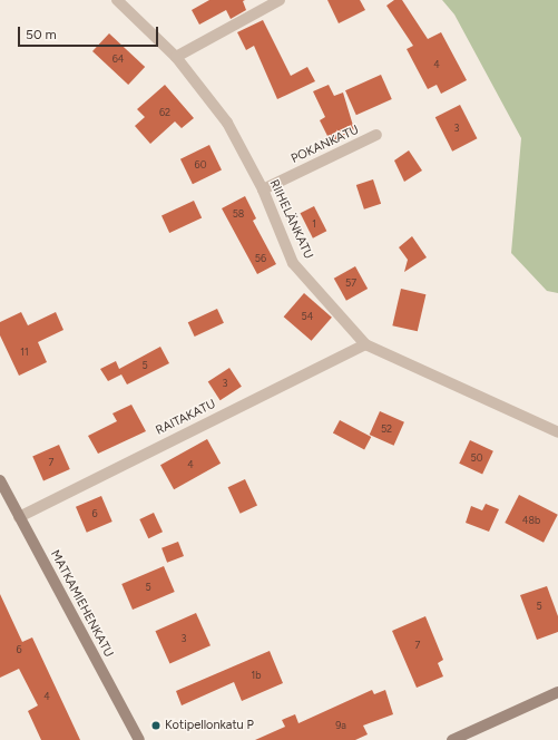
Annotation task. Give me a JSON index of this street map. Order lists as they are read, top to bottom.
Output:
{
  "streets": {
    "street": [
      "POKANKATU",
      "RIIHELÄNKATU",
      "RAITAKATU",
      "MATKAMIEHENKATU"
    ]
  },
  "crossings": [
    ["POKANKATU", "RIIHELÄNKATU"],
    ["RIIHELÄNKATU", "RAITAKATU"],
    ["RAITAKATU", "MATKAMIEHENKATU"]
  ],
  "places": ["Kotipellonkatu P"],
  "house_numbers": [
    "64",
    "4",
    "62",
    "3",
    "60",
    "58",
    "1",
    "56",
    "57",
    "54",
    "11",
    "5",
    "3",
    "52",
    "50",
    "7",
    "4",
    "6",
    "48b",
    "5",
    "5",
    "3",
    "7",
    "6",
    "1b",
    "4",
    "9a"
  ],
  "scale_bar": "50 m"
}
